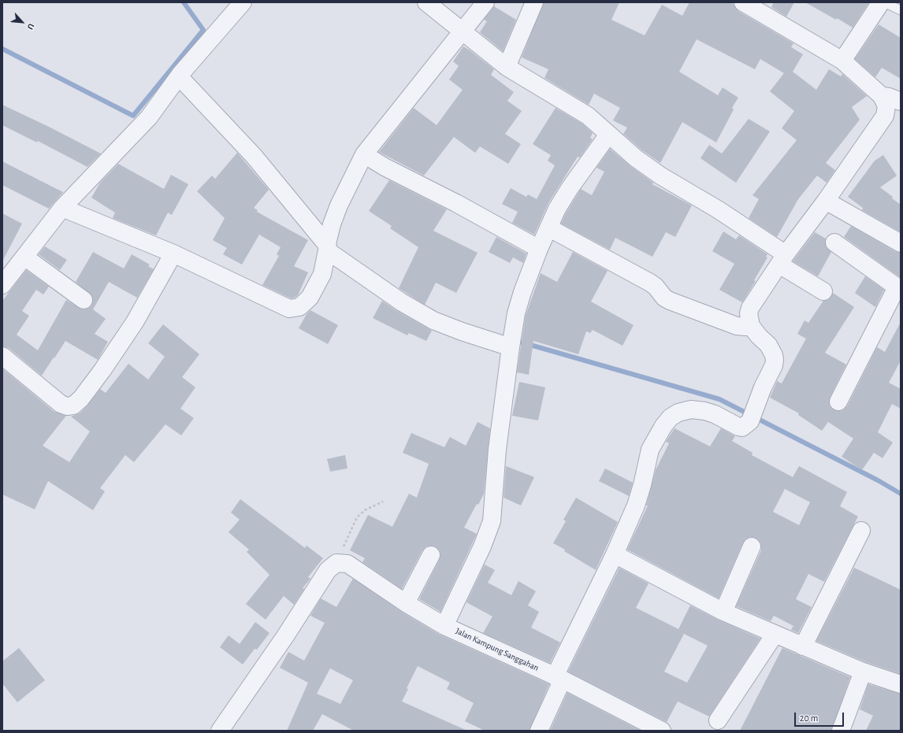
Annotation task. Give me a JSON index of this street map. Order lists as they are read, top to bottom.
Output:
{
  "streets": {
    "street": ["Jalan Kampung Sanggahan"]
  },
  "scale_bar": "20 m",
  "north": "bottom right"
}
